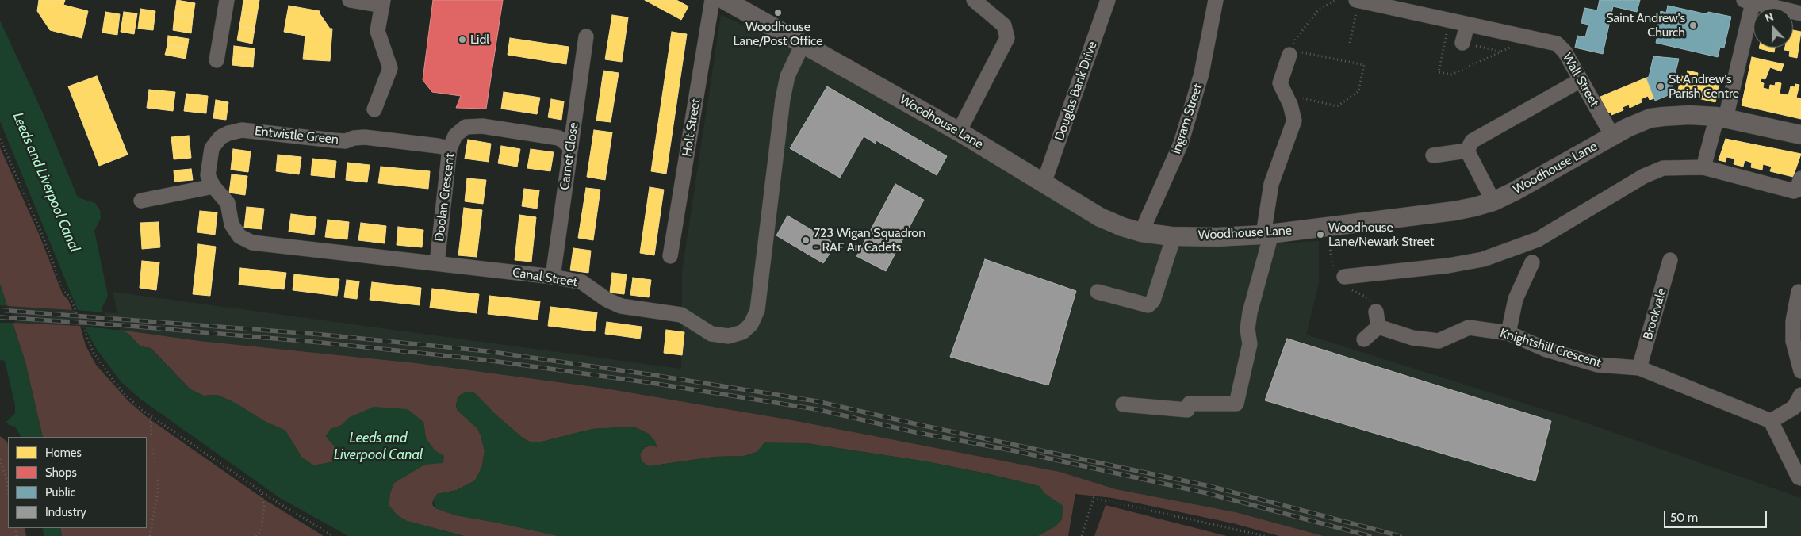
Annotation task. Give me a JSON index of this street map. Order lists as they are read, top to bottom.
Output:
{
  "streets": {
    "main road": ["Woodhouse Lane"],
    "street": [
      "Wall Street",
      "Douglas Bank Drive",
      "Ingram Street",
      "Holt Street",
      "Entwistle Green",
      "Carnet Close",
      "Doolan Crescent",
      "Canal Street",
      "Brookvale",
      "Knightshill Crescent"
    ]
  },
  "crossings": [
    ["Wall Street", "Woodhouse Lane"],
    ["Douglas Bank Drive", "Woodhouse Lane"],
    ["Ingram Street", "Woodhouse Lane"],
    ["Woodhouse Lane", "Canal Street"],
    ["Entwistle Green", "Doolan Crescent"],
    ["Entwistle Green", "Canal Street"],
    ["Carnet Close", "Doolan Crescent"],
    ["Carnet Close", "Canal Street"],
    ["Doolan Crescent", "Canal Street"],
    ["Brookvale", "Knightshill Crescent"]
  ],
  "water": ["Leeds and Liverpool Canal"],
  "places": [
    "Woodhouse Lane/Post Office",
    "Saint Andrew's Church",
    "Lidl",
    "St Andrew's Parish Centre",
    "Woodhouse Lane/Newark Street",
    "723 Wigan Squadron - RAF Air Cadets"
  ],
  "legend": [
    "Homes",
    "Shops",
    "Public",
    "Industry"
  ],
  "scale_bar": "50 m",
  "north": "top"
}
